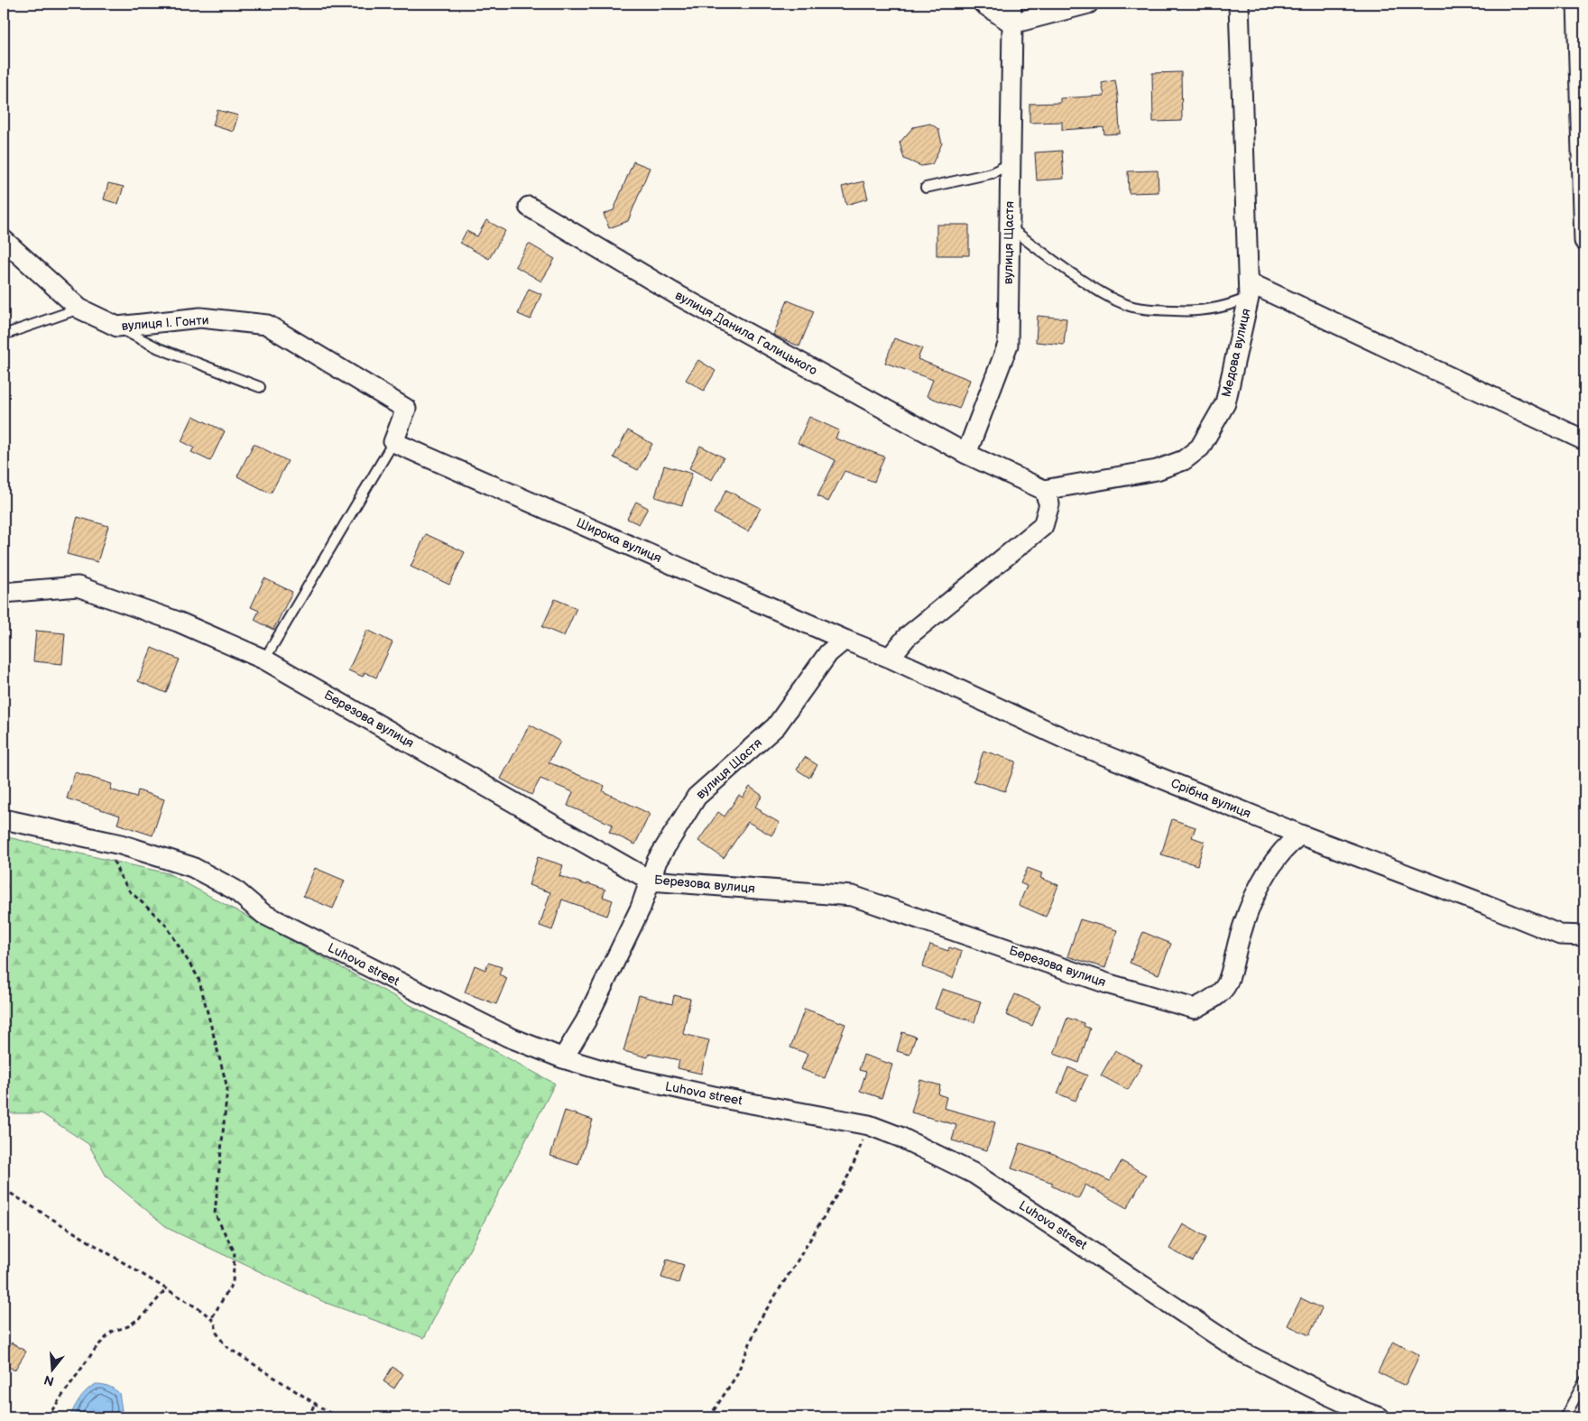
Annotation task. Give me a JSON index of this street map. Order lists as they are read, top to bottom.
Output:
{
  "streets": {
    "street": [
      "вулиця Щастя",
      "вулиця І. Гонти",
      "вулиця Данила Галицького",
      "Медова вулиця",
      "Широка вулиця",
      "Березова вулиця",
      "Срібна вулиця",
      "Luhova street"
    ]
  },
  "crossings": [
    ["вулиця Щастя", "вулиця Данила Галицького"],
    ["вулиця Щастя", "Широка вулиця"],
    ["вулиця Щастя", "Березова вулиця"],
    ["вулиця Щастя", "Срібна вулиця"],
    ["вулиця Щастя", "Luhova street"],
    ["вулиця І. Гонти", "Широка вулиця"],
    ["Широка вулиця", "Срібна вулиця"],
    ["Березова вулиця", "Срібна вулиця"]
  ],
  "north": "bottom"
}
